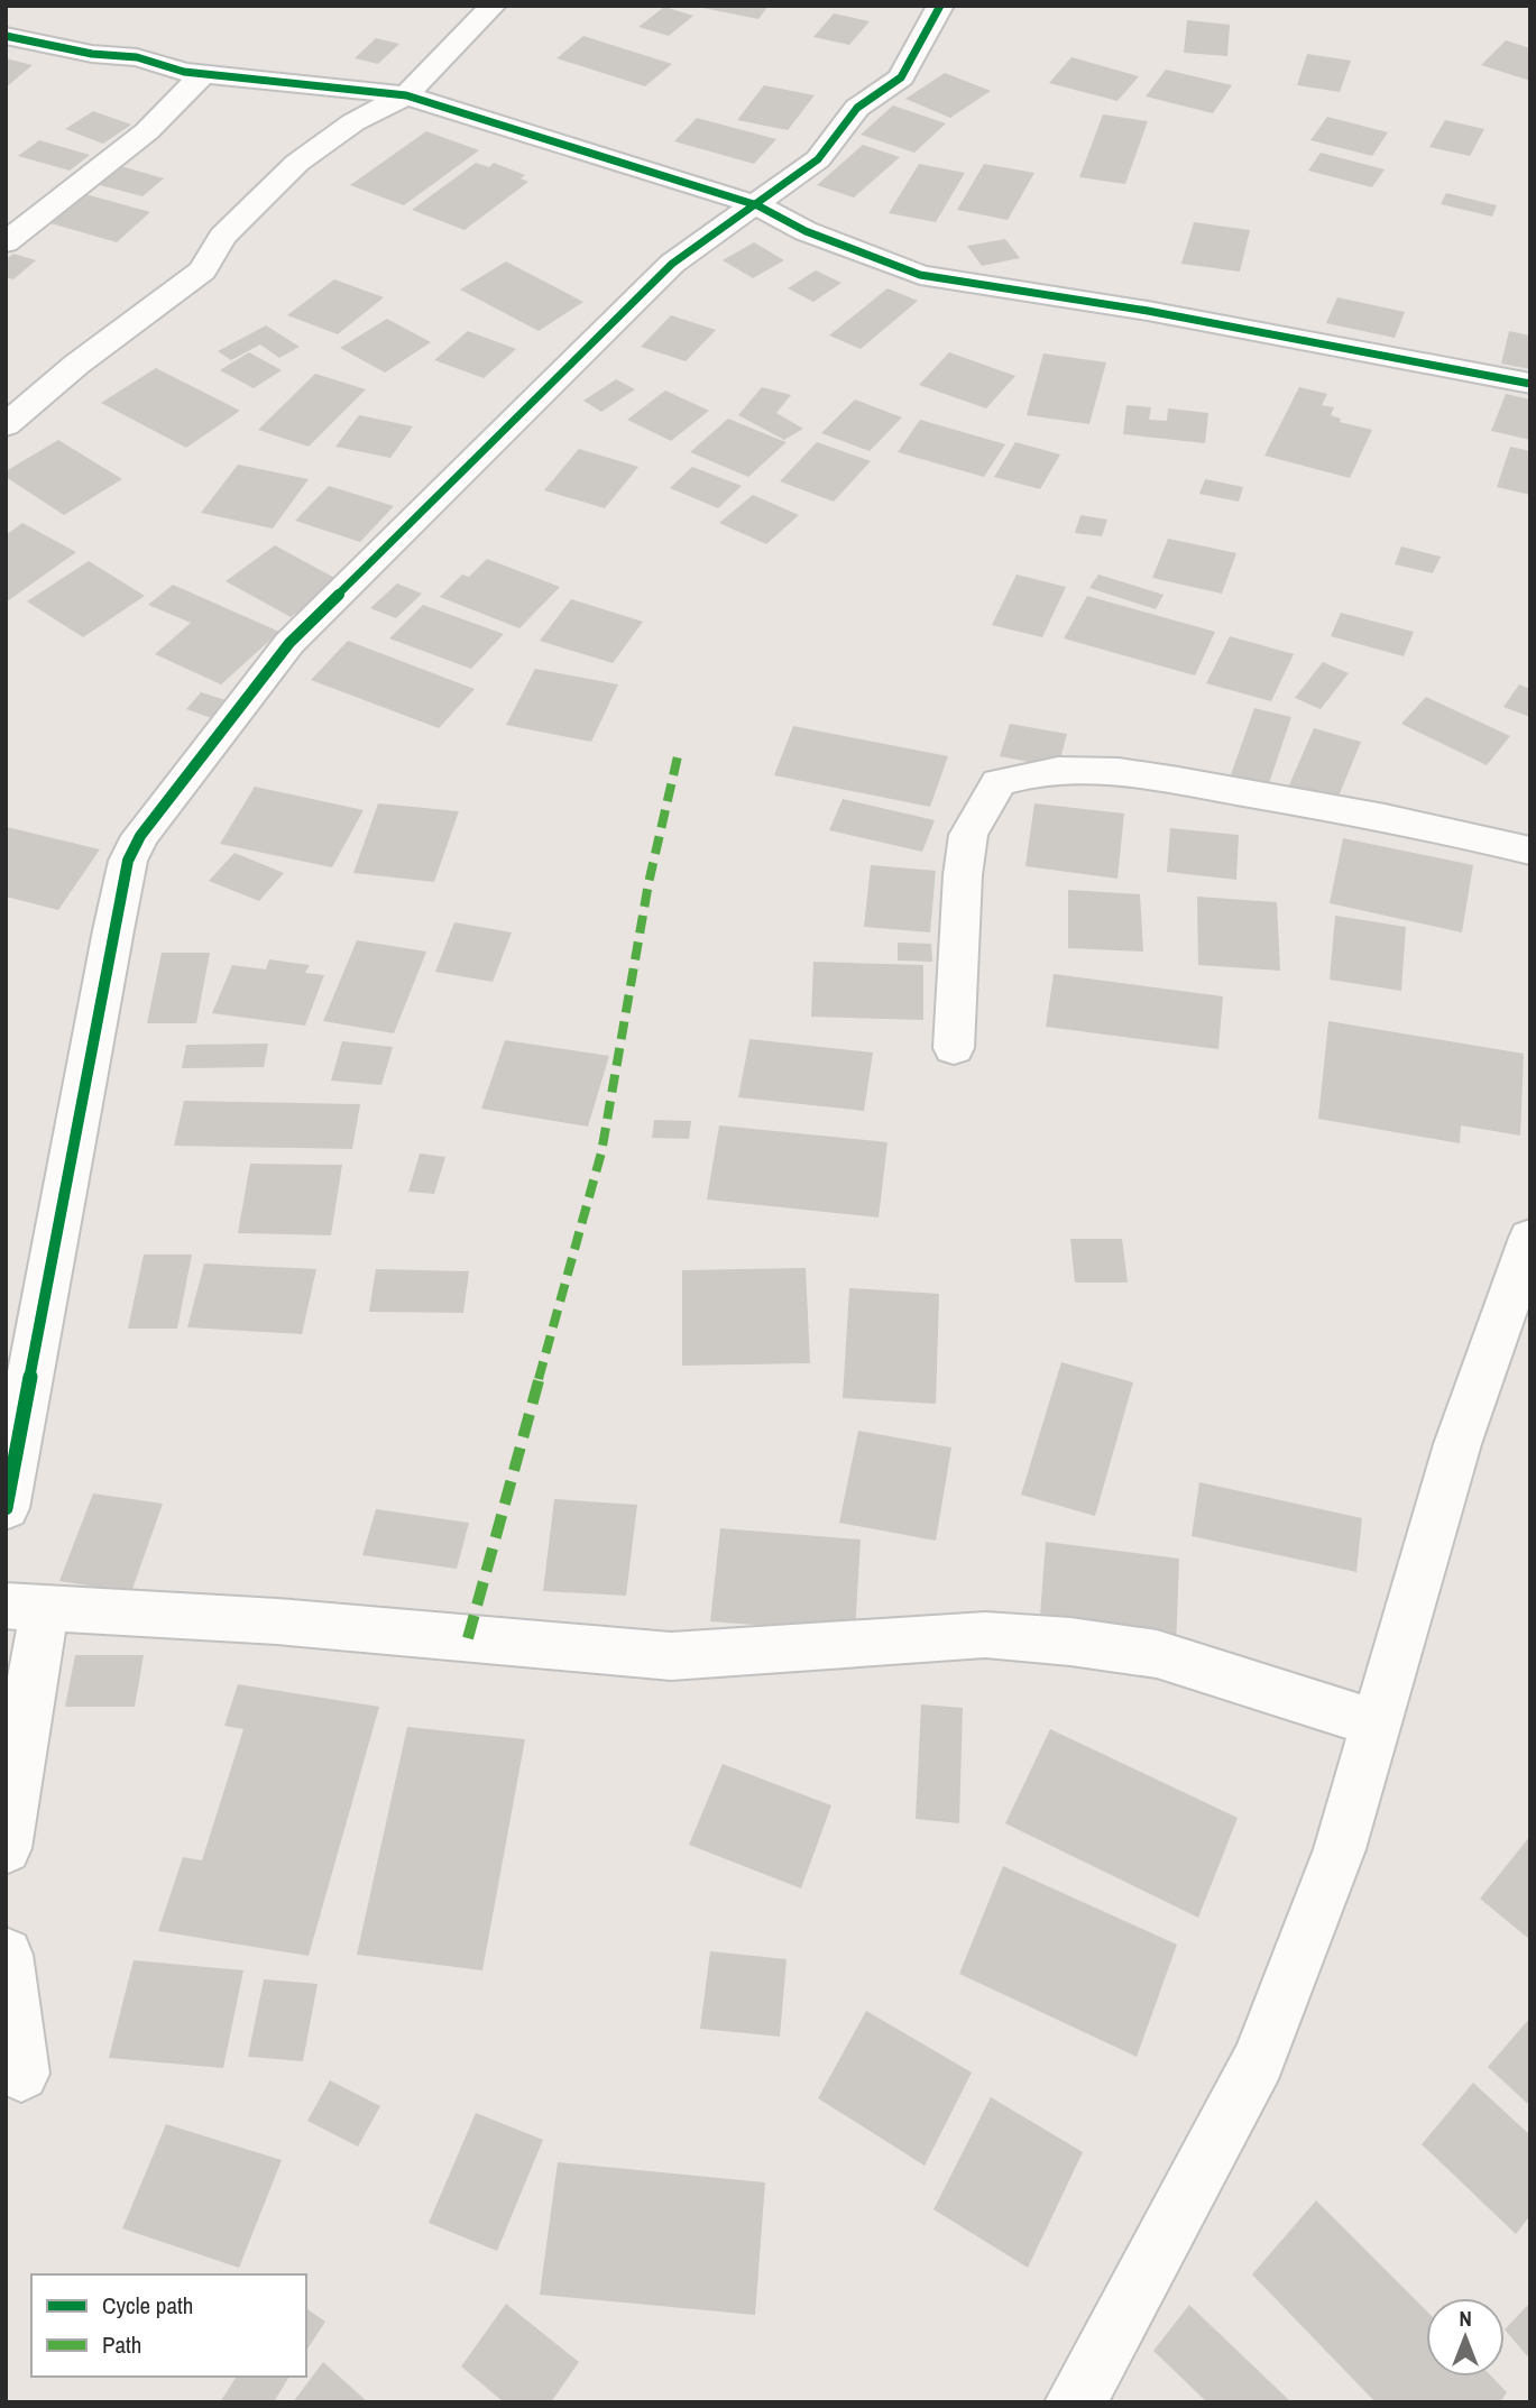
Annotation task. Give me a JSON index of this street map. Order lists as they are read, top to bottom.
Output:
{
  "legend": ["Cycle path", "Path"],
  "north": "top"
}
